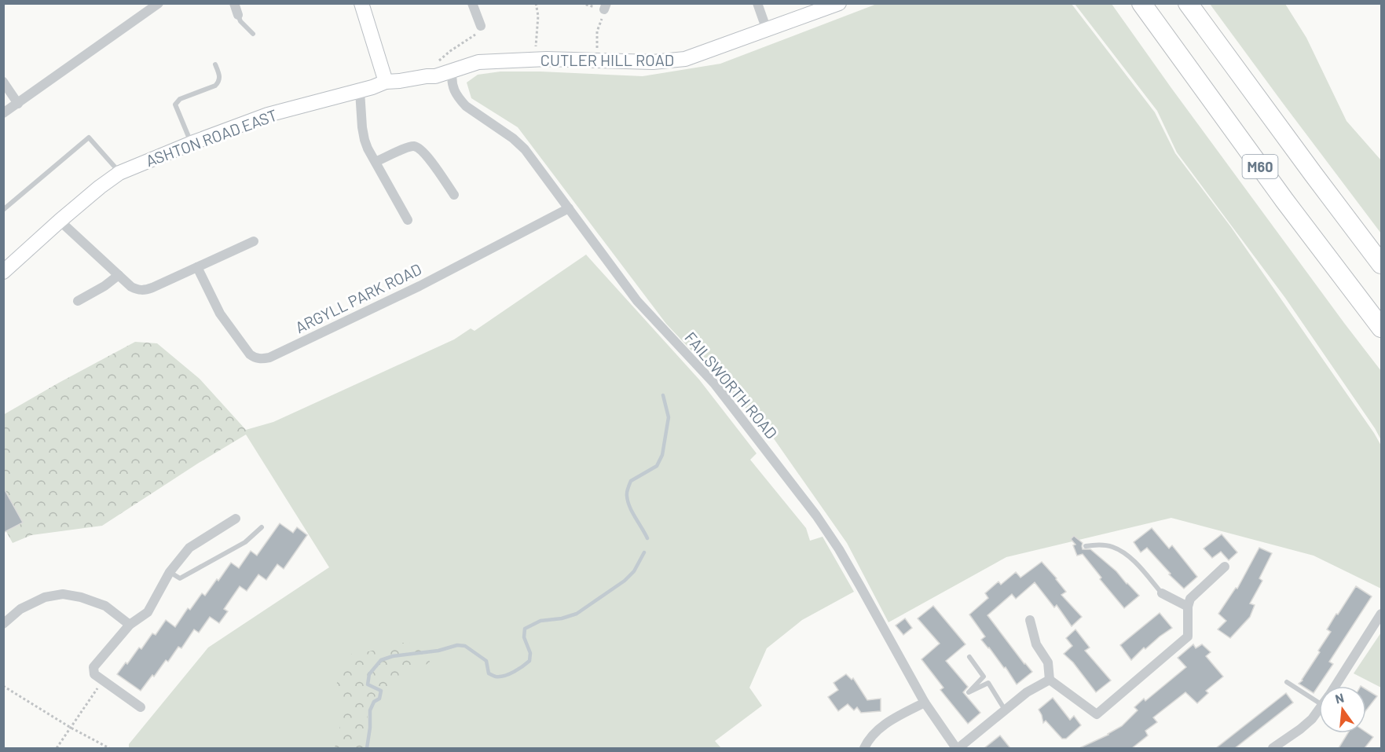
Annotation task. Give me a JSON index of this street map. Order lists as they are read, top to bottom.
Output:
{
  "streets": {
    "highway": ["M60"],
    "street": [
      "CUTLER HILL ROAD",
      "ASHTON ROAD EAST",
      "ARGYLL PARK ROAD",
      "FAILSWORTH ROAD"
    ]
  },
  "crossings": [
    ["CUTLER HILL ROAD", "ASHTON ROAD EAST"],
    ["CUTLER HILL ROAD", "FAILSWORTH ROAD"],
    ["ASHTON ROAD EAST", "FAILSWORTH ROAD"],
    ["ARGYLL PARK ROAD", "FAILSWORTH ROAD"]
  ],
  "north": "top"
}
